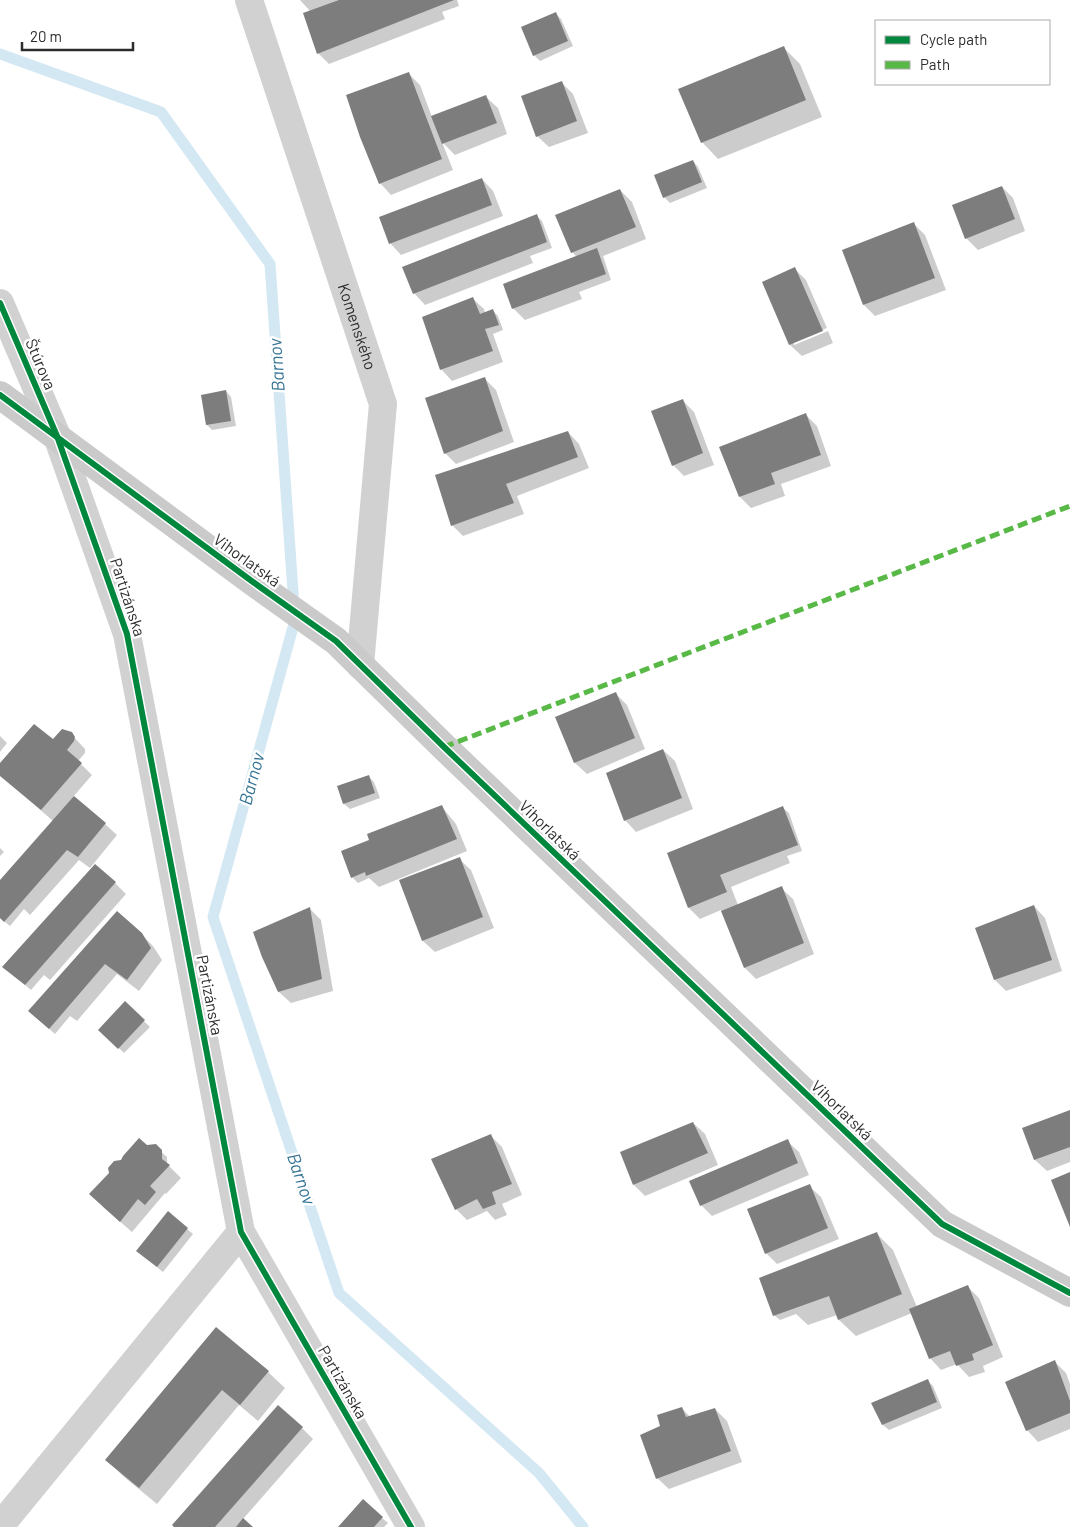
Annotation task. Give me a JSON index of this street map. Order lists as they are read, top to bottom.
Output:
{
  "streets": {
    "street": [
      "Komenského",
      "Štúrova",
      "Vihorlatská",
      "Partizánska"
    ]
  },
  "crossings": [
    ["Komenského", "Vihorlatská"],
    ["Štúrova", "Vihorlatská"],
    ["Štúrova", "Partizánska"],
    ["Vihorlatská", "Partizánska"]
  ],
  "water": ["Barnov"],
  "legend": ["Cycle path", "Path"],
  "scale_bar": "20 m"
}
